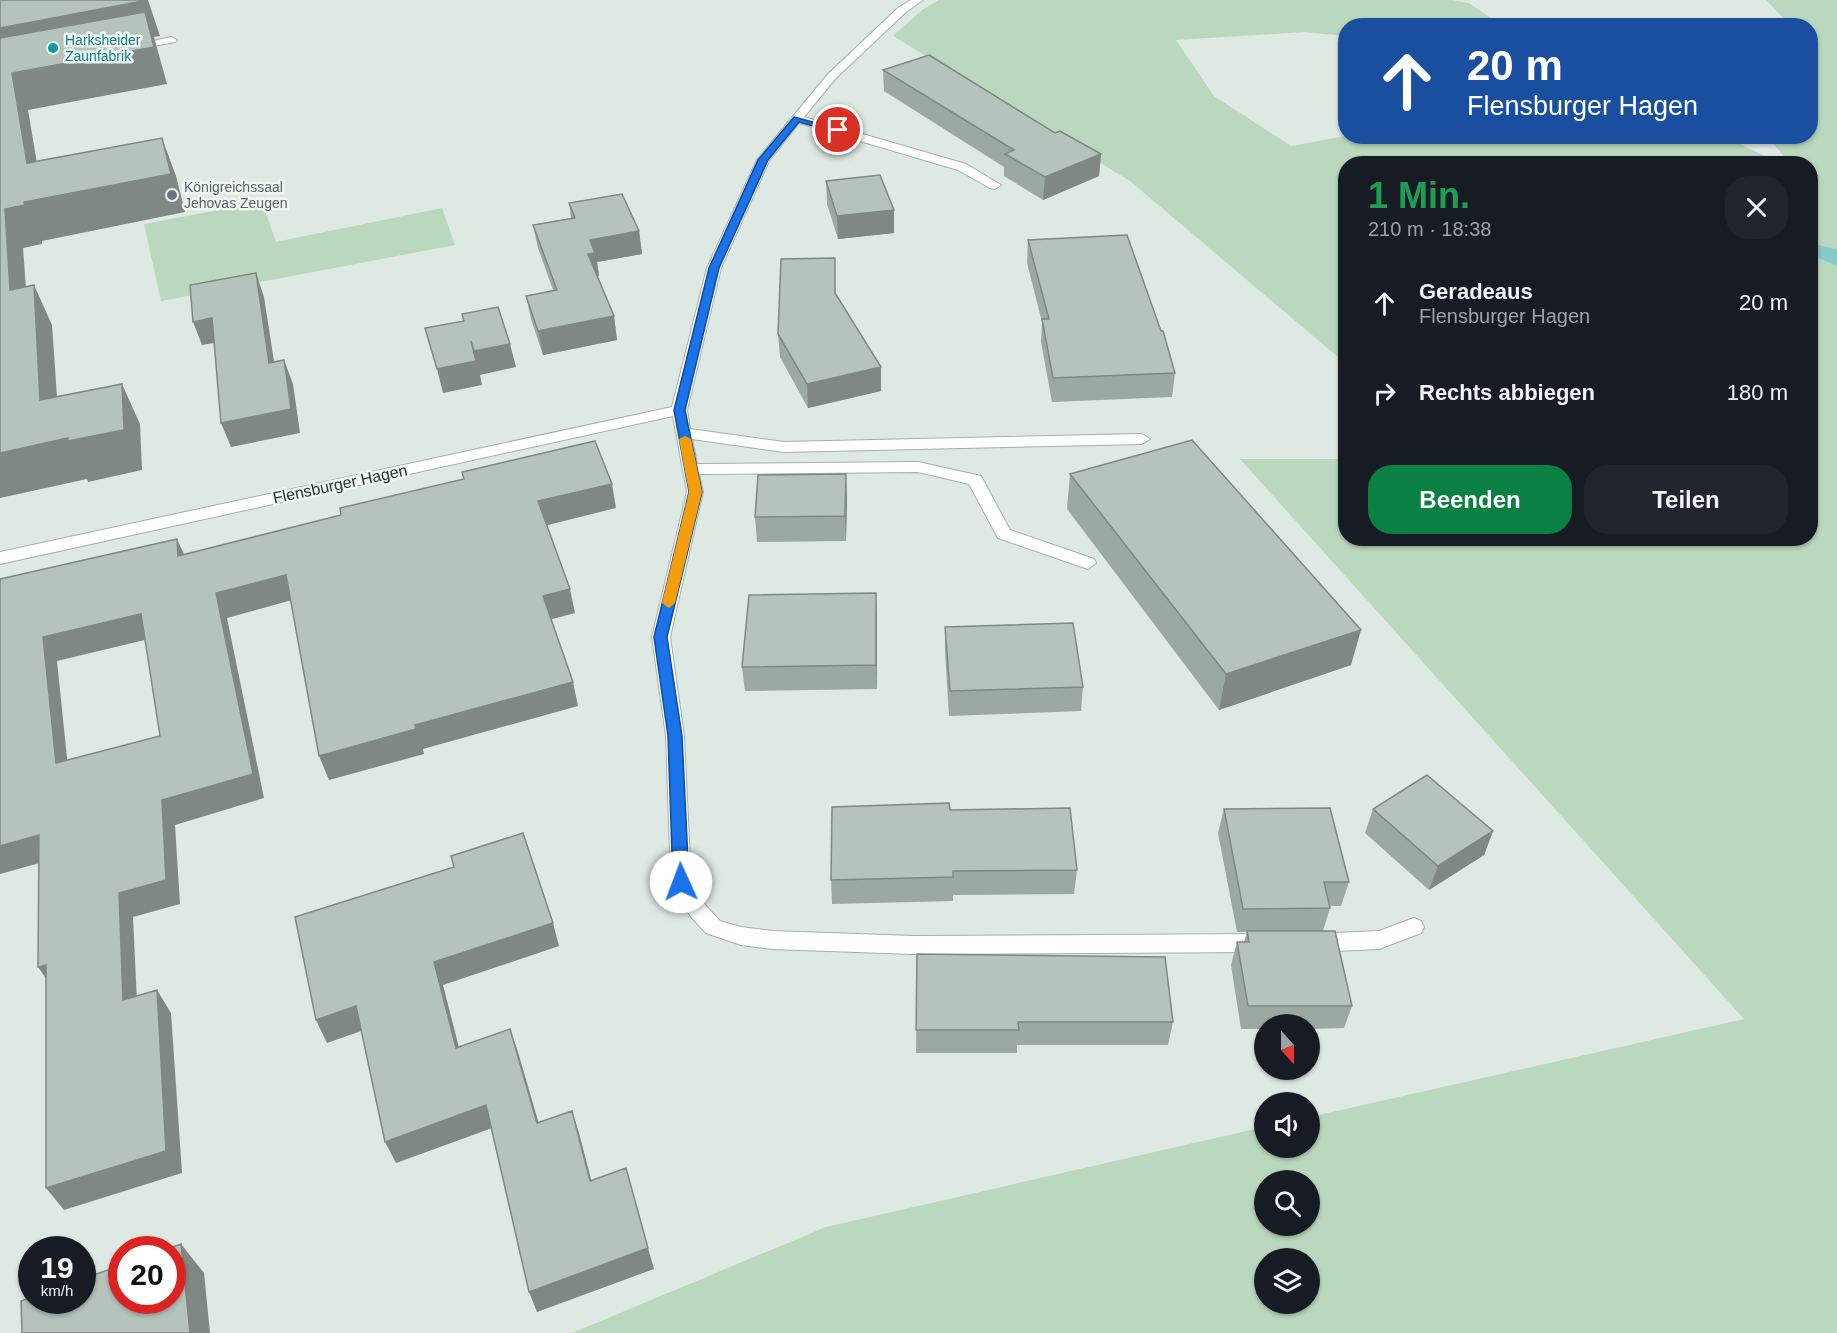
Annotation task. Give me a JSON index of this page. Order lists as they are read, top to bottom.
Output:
{
  "streets": {
    "street": ["Flensburger Hagen"]
  },
  "places": ["Harksheider Zaunfabrik", "Königreichssaal Jehovas Zeugen"],
  "north": "bottom",
  "page": {
    "turn": ["20 m", "Flensburger Hagen"],
    "heading": ["1 Min.", "210 m · 18:38"],
    "list": [
      {
        "name": "Geradeaus",
        "note": "Flensburger Hagen",
        "value": "20 m"
      },
      {
        "name": "Rechts abbiegen",
        "value": "180 m"
      }
    ],
    "buttons": ["Beenden", "Teilen"],
    "speed": "19 km/h",
    "limit": "20"
  }
}
